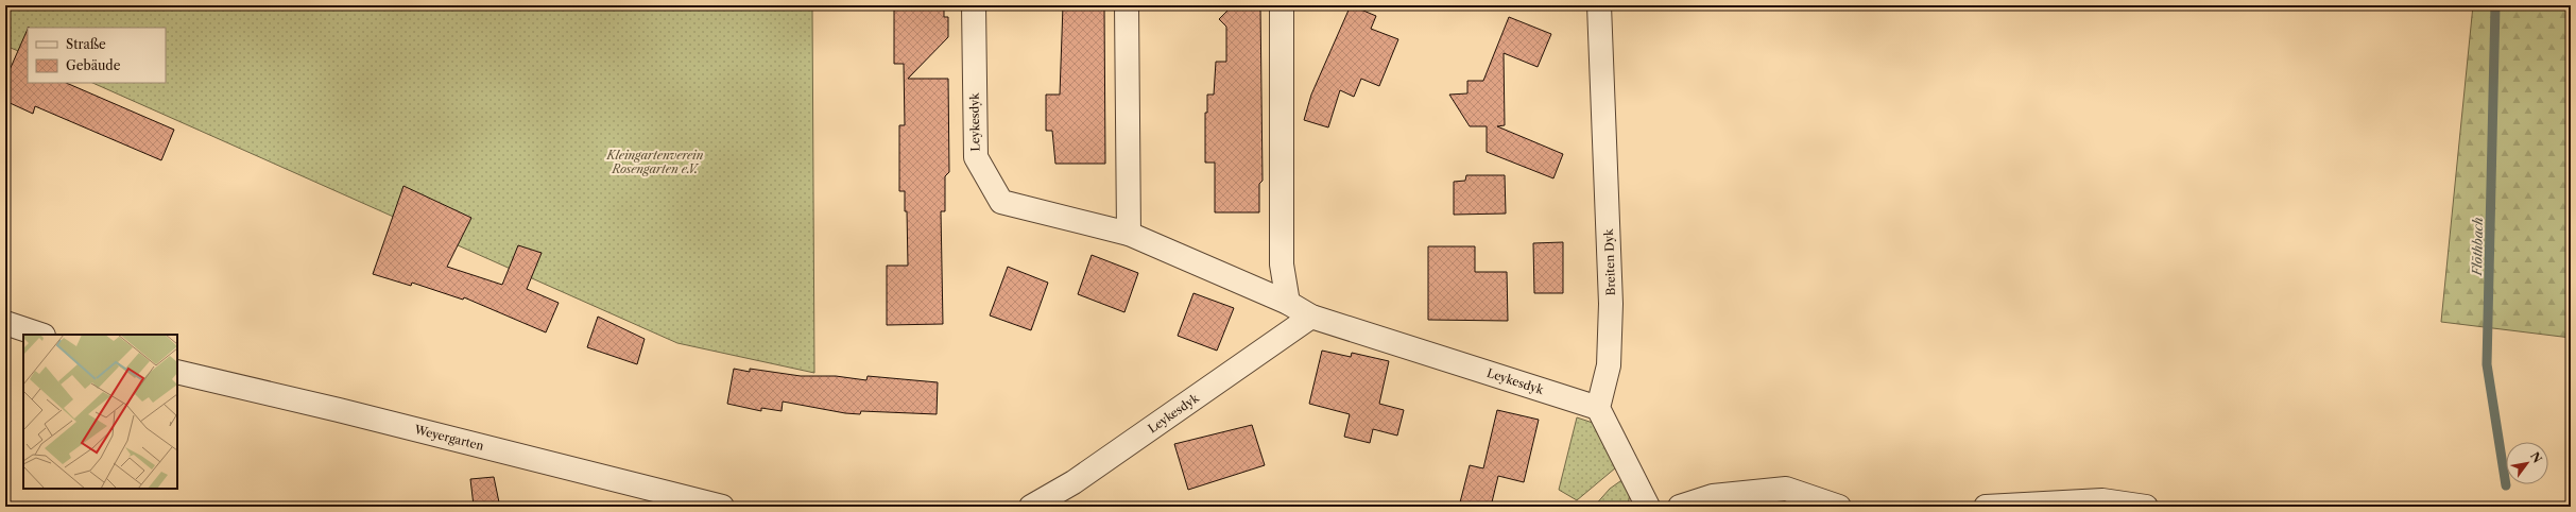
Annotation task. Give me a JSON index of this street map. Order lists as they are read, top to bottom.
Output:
{
  "streets": {
    "street": ["Leykesdyk", "Breiten Dyk", "Weyergarten"]
  },
  "crossings": [
    ["Leykesdyk", "Breiten Dyk"]
  ],
  "water": ["Flöthbach"],
  "parks": ["Kleingartenverein Rosengarten e.V."],
  "legend": ["Straße", "Gebäude"],
  "north": "top right"
}
